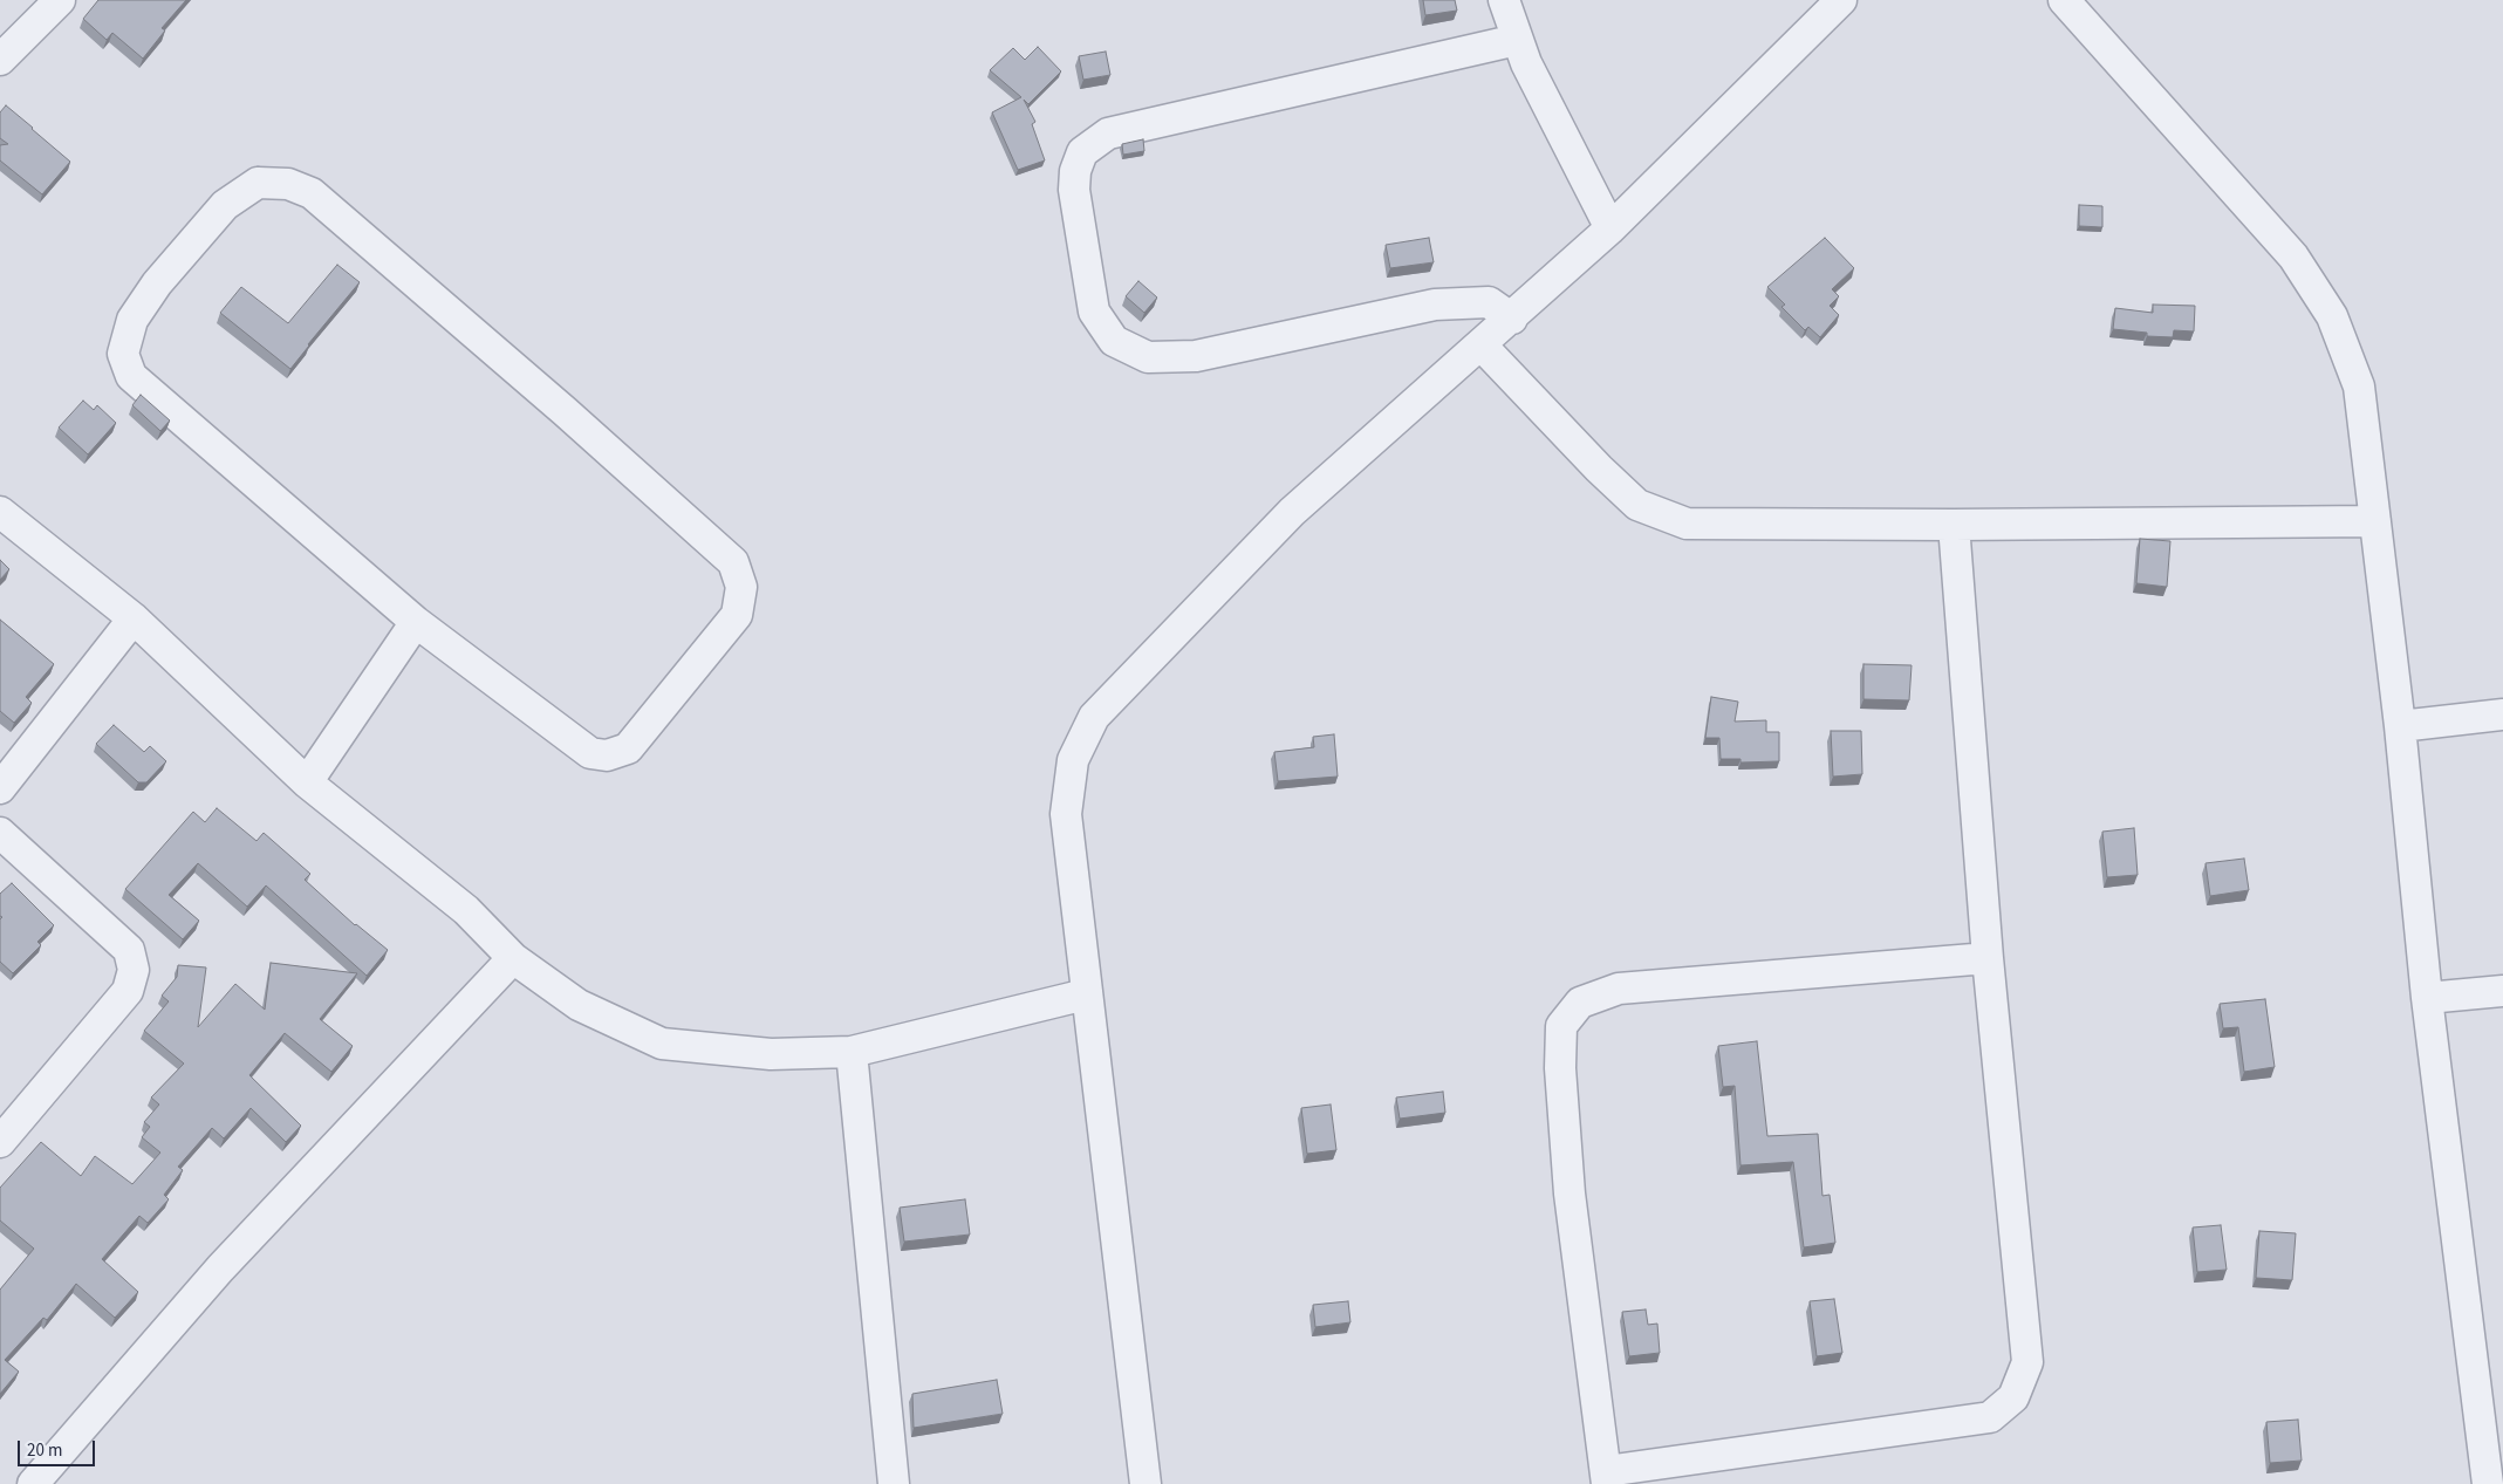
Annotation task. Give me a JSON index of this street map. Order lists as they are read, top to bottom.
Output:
{
  "scale_bar": "20 m"
}
